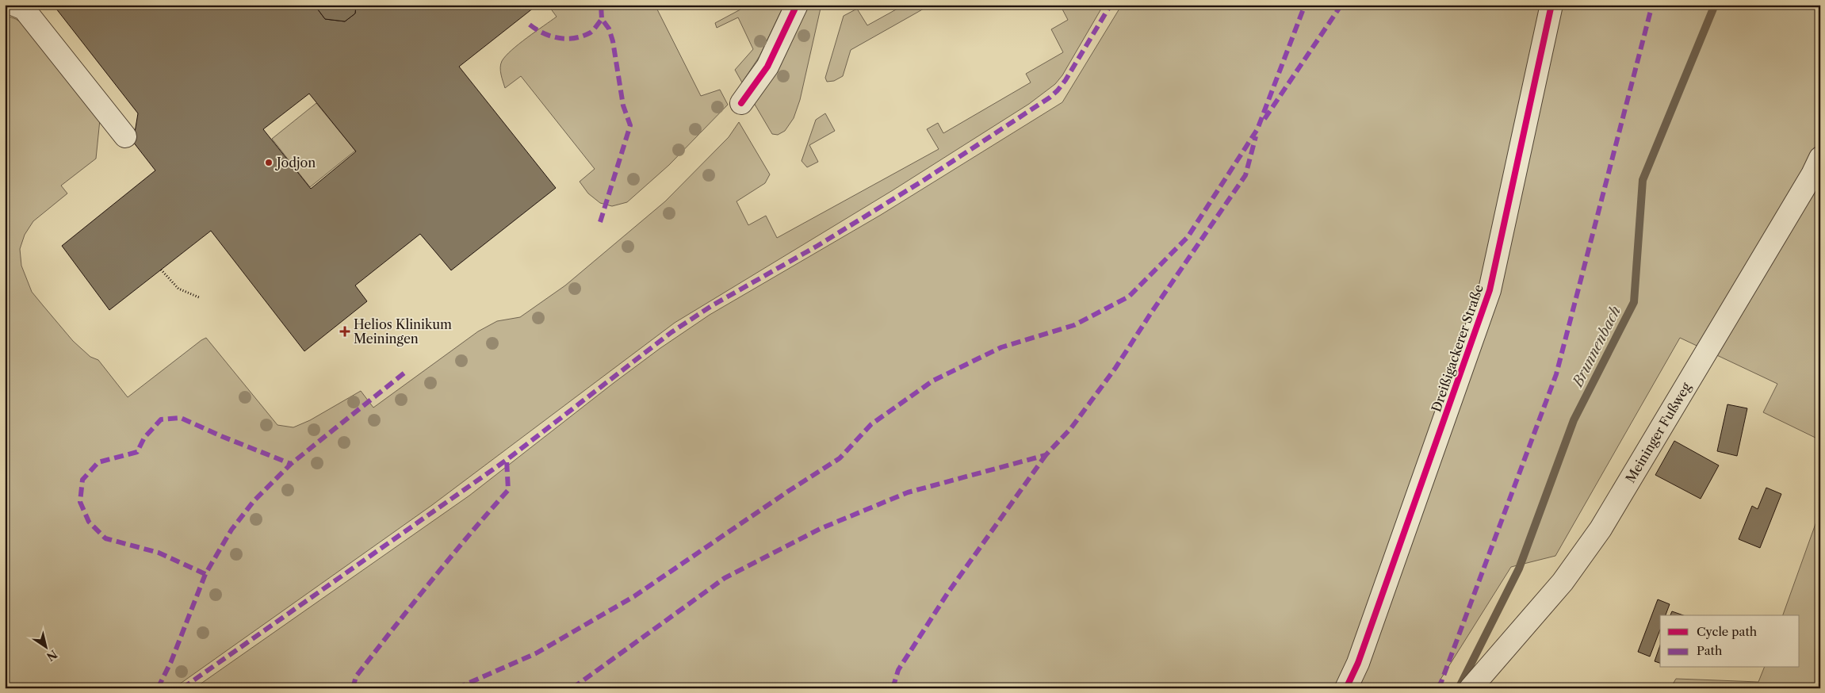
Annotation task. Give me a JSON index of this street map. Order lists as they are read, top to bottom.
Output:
{
  "streets": {
    "street": ["Dreißigackerer Straße", "Meininger Fußweg"]
  },
  "water": ["Brunnenbach"],
  "places": {
    "other": ["Jodjon"],
    "health": ["Helios Klinikum Meiningen"]
  },
  "legend": ["Cycle path", "Path"],
  "north": "bottom right"
}
